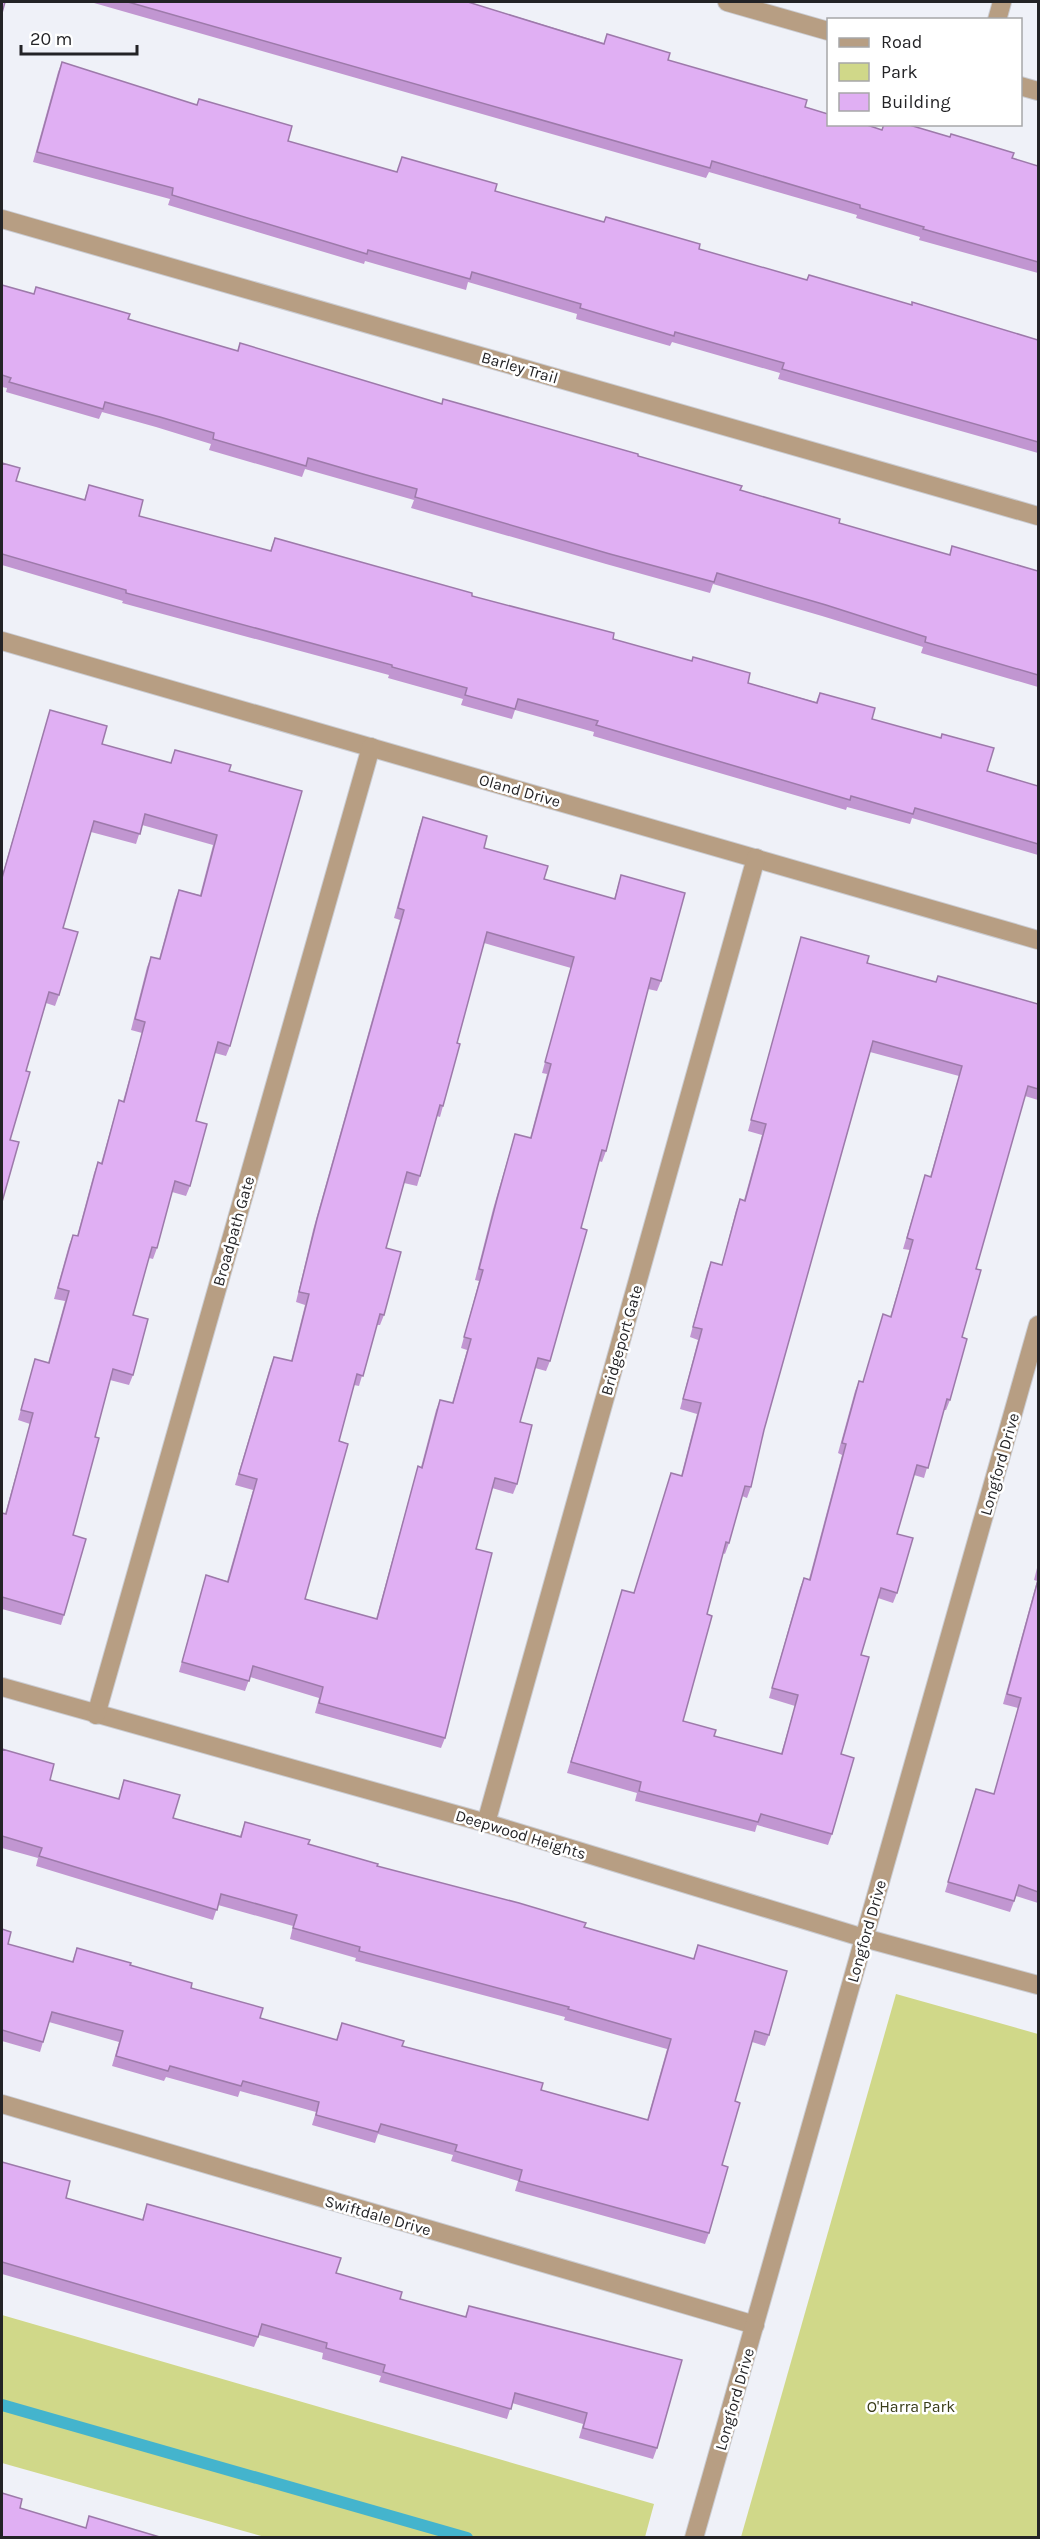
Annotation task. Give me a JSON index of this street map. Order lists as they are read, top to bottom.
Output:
{
  "streets": {
    "street": [
      "Barley Trail",
      "Oland Drive",
      "Broadpath Gate",
      "Bridgeport Gate",
      "Longford Drive",
      "Deepwood Heights",
      "Swiftdale Drive"
    ]
  },
  "crossings": [
    ["Oland Drive", "Broadpath Gate"],
    ["Oland Drive", "Bridgeport Gate"],
    ["Broadpath Gate", "Deepwood Heights"],
    ["Bridgeport Gate", "Deepwood Heights"],
    ["Longford Drive", "Deepwood Heights"],
    ["Longford Drive", "Swiftdale Drive"]
  ],
  "parks": ["O'Harra Park"],
  "legend": ["Road", "Park", "Building"],
  "scale_bar": "20 m"
}
